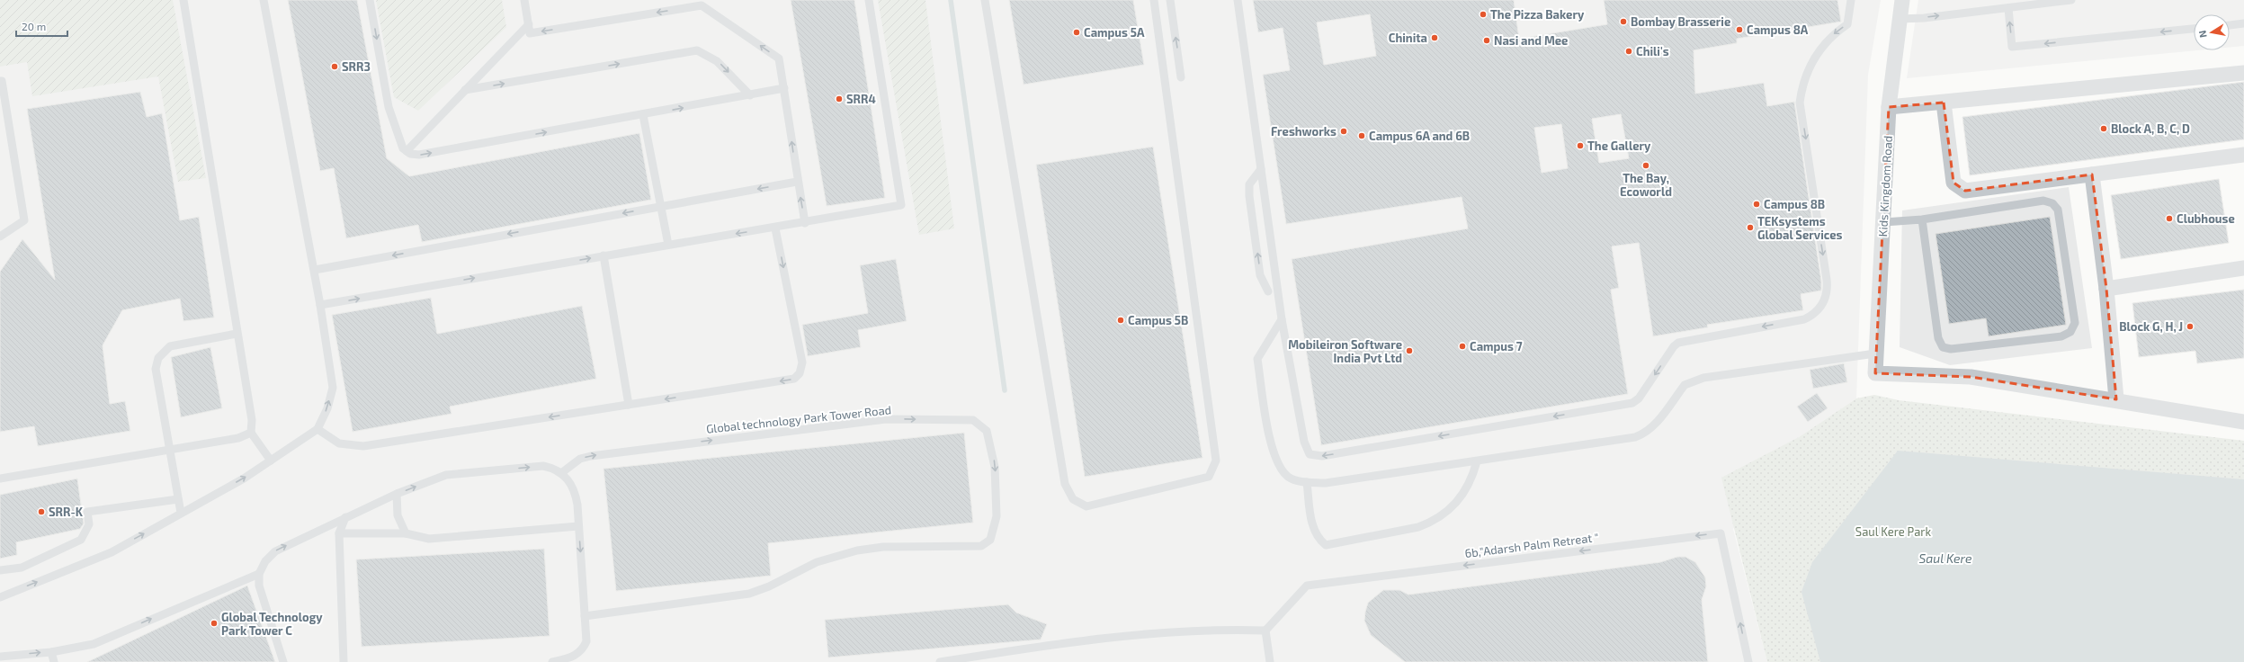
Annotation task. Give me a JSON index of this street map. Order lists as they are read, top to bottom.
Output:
{
  "streets": {
    "street": ["Kids Kingdom Road"],
    "lane": ["Global technology Park Tower Road", "6b,\"Adarsh Palm Retreat \""]
  },
  "water": ["Saul Kere"],
  "parks": ["Saul Kere Park"],
  "places": [
    "The Pizza Bakery",
    "Bombay Brasserie",
    "Campus 8A",
    "Campus 5A",
    "Chinita",
    "Nasi and Mee",
    "Chili's",
    "SRR3",
    "SRR4",
    "Block A, B, C, D",
    "Freshworks",
    "Campus 6A and 6B",
    "The Gallery",
    "The Bay, Ecoworld",
    "Campus 8B",
    "Clubhouse",
    "TEKsystems Global Services",
    "Campus 5B",
    "Block G, H, J",
    "Campus 7",
    "Mobileiron Software India Pvt Ltd",
    "SRR-K",
    "Global Technology Park Tower C"
  ],
  "scale_bar": "20 m",
  "north": "left"
}
